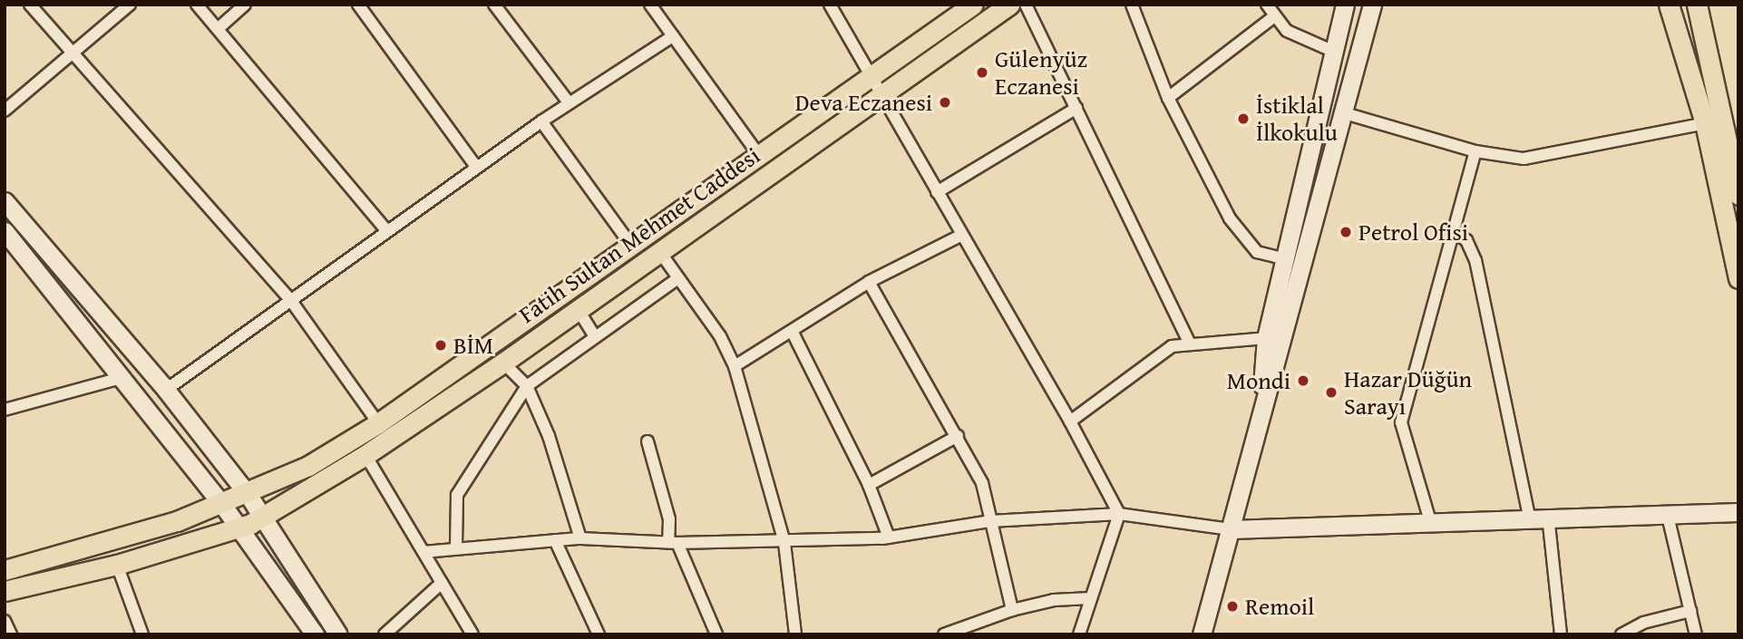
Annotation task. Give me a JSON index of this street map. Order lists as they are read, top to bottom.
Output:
{
  "streets": {
    "main road": ["Fatih Sultan Mehmet Caddesi"]
  },
  "places": [
    "Gülenyüz Eczanesi",
    "Deva Eczanesi",
    "İstiklal İlkokulu",
    "Petrol Ofisi",
    "BİM",
    "Mondi",
    "Hazar Düğün Sarayı",
    "Remoil"
  ]
}
